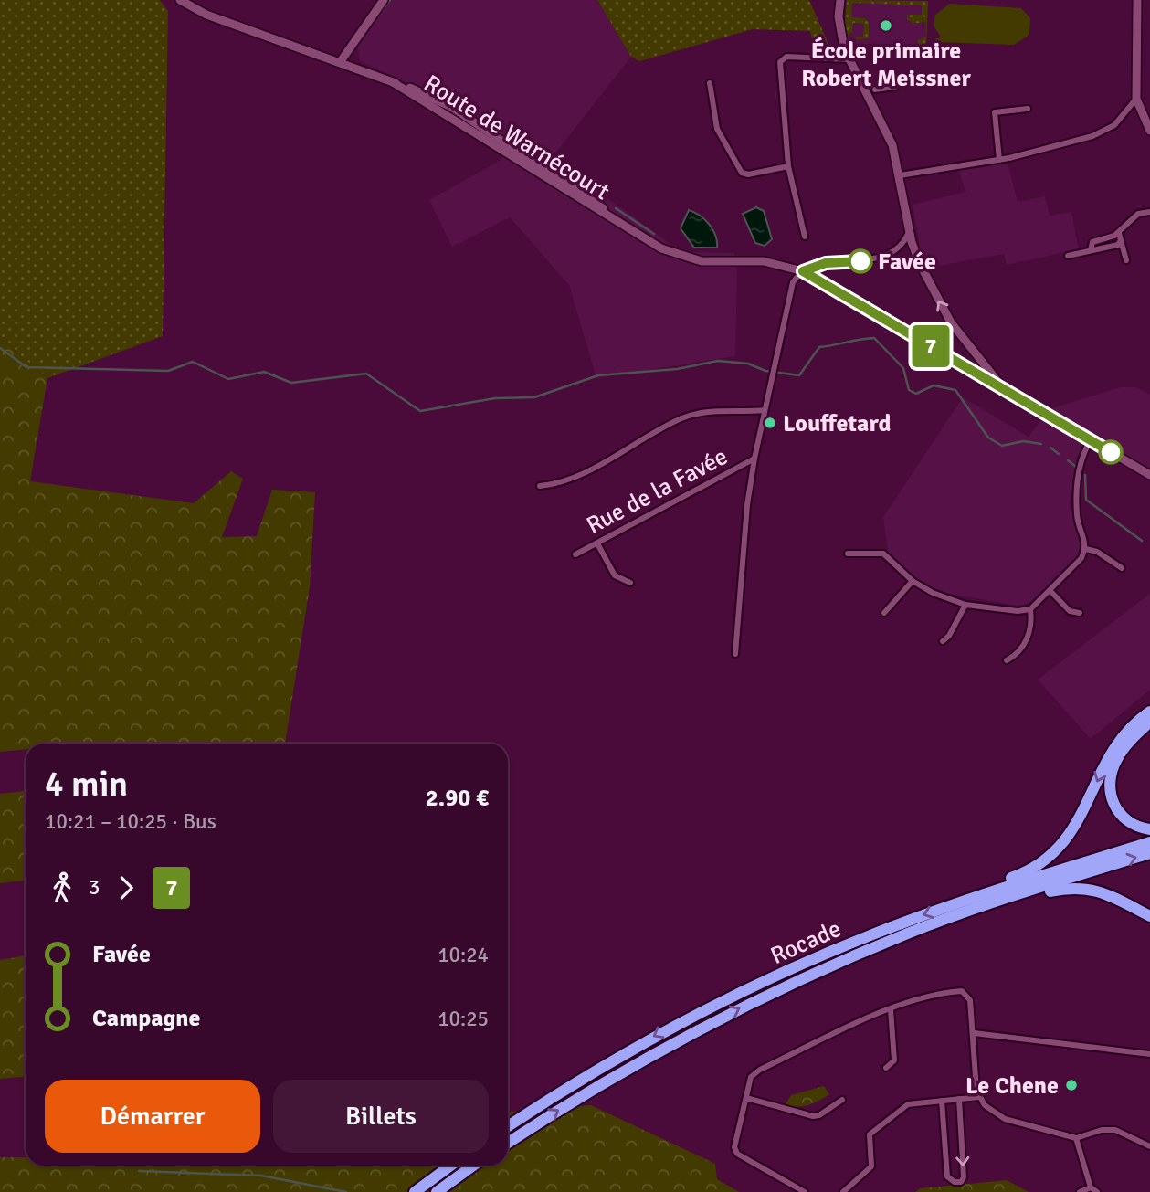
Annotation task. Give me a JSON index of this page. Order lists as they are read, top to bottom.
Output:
{
  "streets": {
    "highway": ["Rocade"],
    "main road": ["Route de Warnécourt"],
    "street": ["Rue de la Favée"]
  },
  "places": [
    "École primaire Robert Meissner",
    "Favée",
    "Louffetard",
    "Le Chene"
  ],
  "lines": ["bus line 7"],
  "page": {
    "on_map": "7",
    "heading": ["4 min", "10:21 – 10:25 · Bus", "2.90 €"],
    "legs": ["3", "7"],
    "list": [
      {
        "name": "Favée",
        "value": "10:24"
      },
      {
        "name": "Campagne",
        "value": "10:25"
      }
    ],
    "buttons": ["Démarrer", "Billets"]
  }
}
